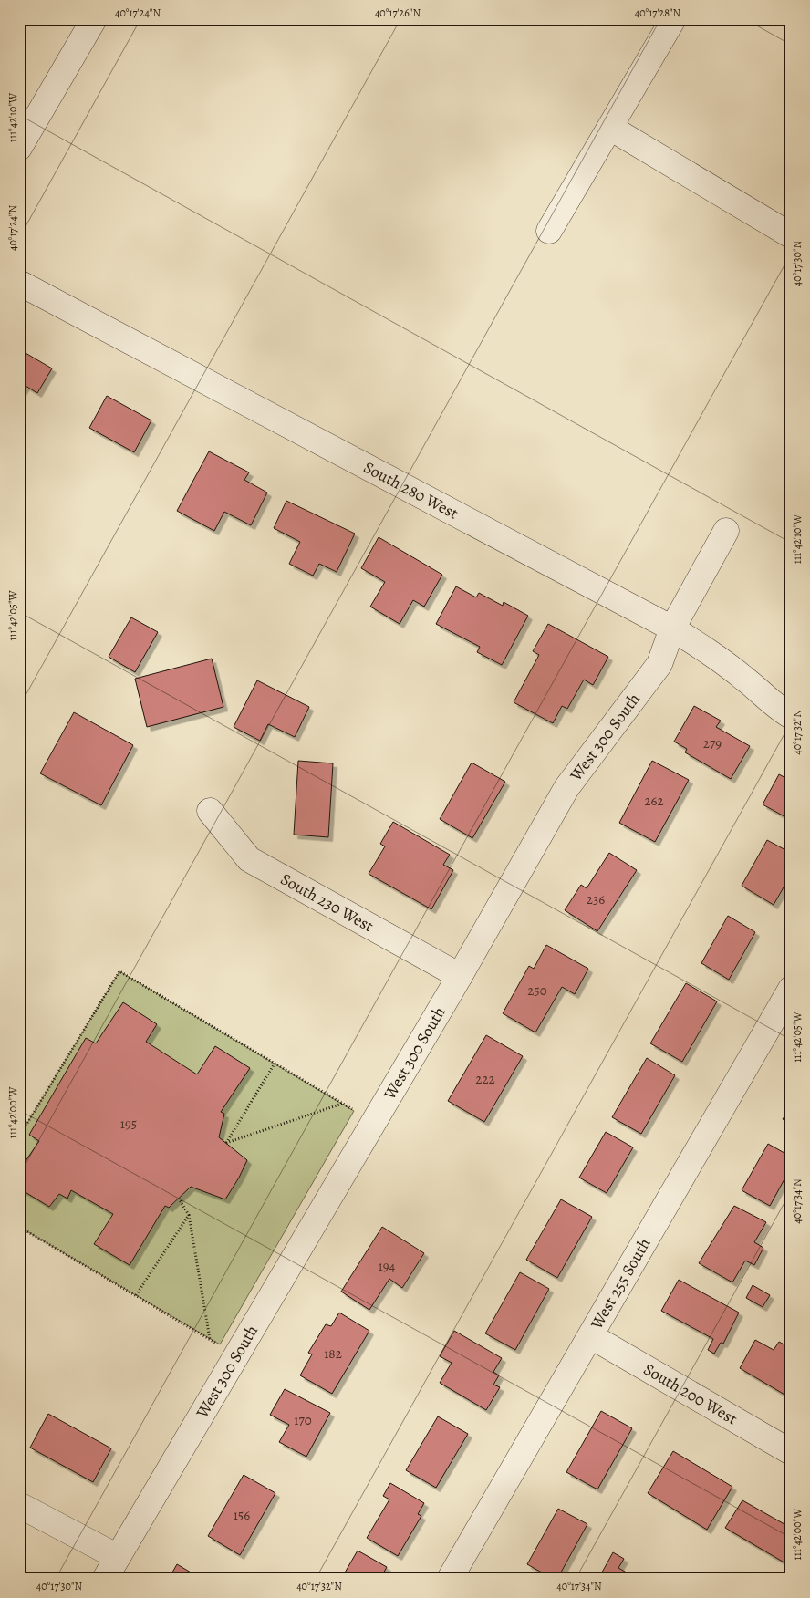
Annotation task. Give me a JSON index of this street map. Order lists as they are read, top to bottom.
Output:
{
  "streets": {
    "street": [
      "South 280 West",
      "West 300 South",
      "South 230 West",
      "West 255 South",
      "South 200 West"
    ]
  },
  "crossings": [
    ["South 280 West", "West 300 South"],
    ["West 300 South", "South 230 West"],
    ["West 255 South", "South 200 West"]
  ],
  "house_numbers": [
    "279",
    "262",
    "236",
    "250",
    "222",
    "195",
    "194",
    "182",
    "170",
    "156"
  ],
  "coordinates": [
    "40°17'24\"N",
    "40°17'26\"N",
    "40°17'28\"N",
    "111°42'10\"W",
    "40°17'30\"N",
    "111°42'05\"W",
    "40°17'32\"N",
    "111°42'00\"W",
    "40°17'34\"N"
  ]
}
